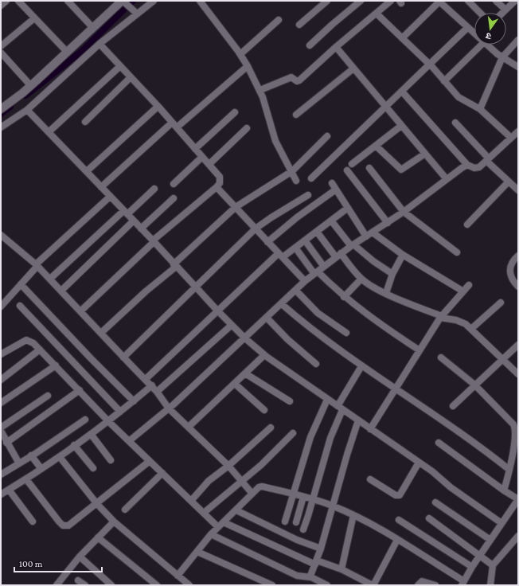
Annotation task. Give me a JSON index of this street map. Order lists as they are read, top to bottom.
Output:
{
  "scale_bar": "100 m",
  "north": "bottom"
}
